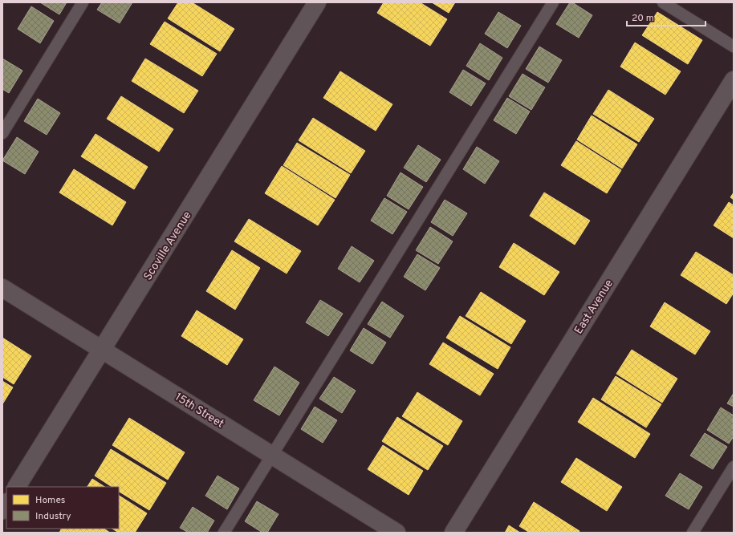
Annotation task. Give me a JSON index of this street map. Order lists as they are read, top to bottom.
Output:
{
  "streets": {
    "street": ["Scoville Avenue", "East Avenue", "15th Street"]
  },
  "crossings": [
    ["Scoville Avenue", "15th Street"]
  ],
  "legend": ["Homes", "Industry"],
  "scale_bar": "20 m"
}
